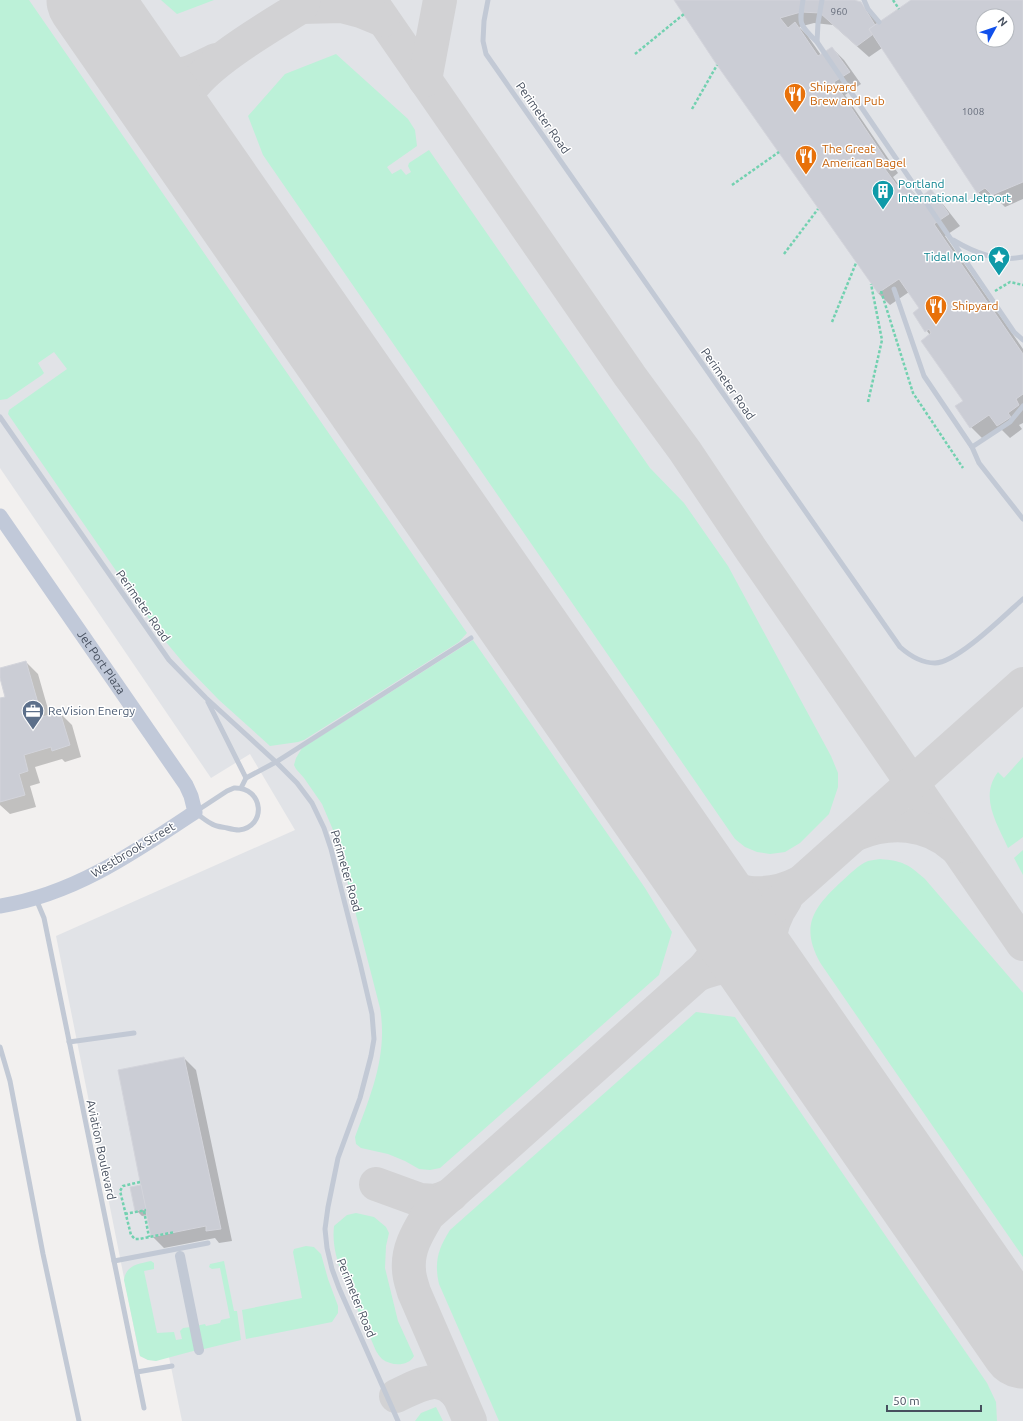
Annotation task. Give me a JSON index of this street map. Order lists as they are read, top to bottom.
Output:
{
  "streets": {
    "street": ["Jet Port Plaza", "Westbrook Street"],
    "lane": ["Perimeter Road", "Aviation Boulevard"]
  },
  "crossings": [
    ["Jet Port Plaza", "Westbrook Street"],
    ["Westbrook Street", "Aviation Boulevard"]
  ],
  "places": {
    "restaurant": ["Shipyard Brew and Pub", "The Great American Bagel", "Shipyard"],
    "building": ["Portland International Jetport"],
    "place": ["Tidal Moon"],
    "office": ["ReVision Energy"]
  },
  "house_numbers": ["960", "1008"],
  "scale_bar": "50 m",
  "north": "top right"
}
